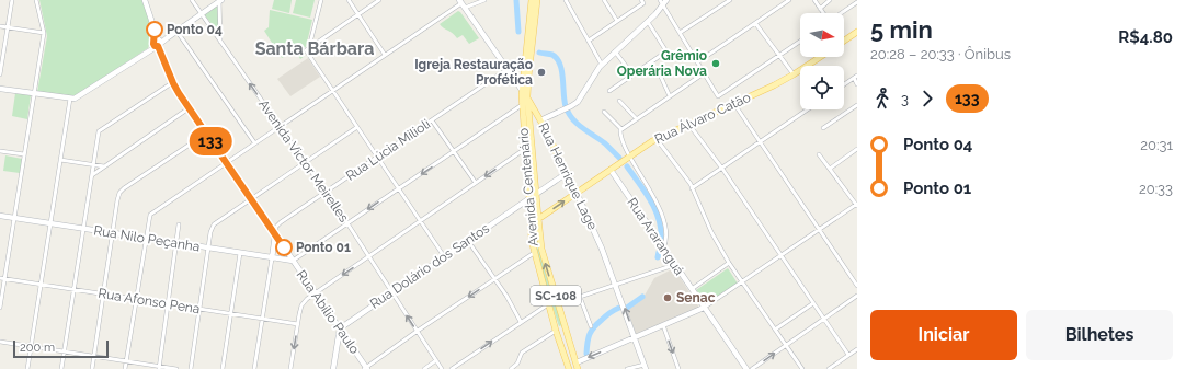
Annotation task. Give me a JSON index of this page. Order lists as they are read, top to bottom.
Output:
{
  "streets": {
    "main road": [
      "Rua Álvaro Catão",
      "Rua Henrique Lage",
      "Avenida Centenário",
      "SC-108"
    ],
    "street": [
      "Rua Lúcia Milioli",
      "Avenida Victor Meirelles",
      "Rua Araranguá",
      "Rua Nilo Peçanha",
      "Rua Dolário dos Santos",
      "Rua Afonso Pena",
      "Rua Abílio Paulo"
    ]
  },
  "crossings": [
    ["Rua Álvaro Catão", "Rua Henrique Lage"],
    ["Rua Álvaro Catão", "Avenida Centenário"],
    ["Rua Álvaro Catão", "Rua Araranguá"],
    ["Rua Lúcia Milioli", "Avenida Victor Meirelles"],
    ["Rua Lúcia Milioli", "Rua Henrique Lage"],
    ["Rua Lúcia Milioli", "Rua Abílio Paulo"],
    ["Avenida Victor Meirelles", "Rua Dolário dos Santos"],
    ["Rua Henrique Lage", "Avenida Centenário"],
    ["Rua Henrique Lage", "Rua Dolário dos Santos"],
    ["Avenida Centenário", "Rua Dolário dos Santos"],
    ["Rua Nilo Peçanha", "Rua Abílio Paulo"],
    ["Rua Dolário dos Santos", "Rua Abílio Paulo"]
  ],
  "districts": ["Santa Bárbara"],
  "places": [
    "Ponto 04",
    "Grêmio Operária Nova",
    "Igreja Restauração Profética",
    "Ponto 01",
    "Senac"
  ],
  "lines": ["bus line 133"],
  "scale_bar": "200 m",
  "north": "right",
  "page": {
    "on_map": "133",
    "heading": ["5 min", "20:28 – 20:33 · Ônibus", "R$4.80"],
    "legs": ["3", "133"],
    "list": [
      {
        "name": "Ponto 04",
        "value": "20:31"
      },
      {
        "name": "Ponto 01",
        "value": "20:33"
      }
    ],
    "buttons": ["Iniciar", "Bilhetes"],
    "scale": "200 m"
  }
}
